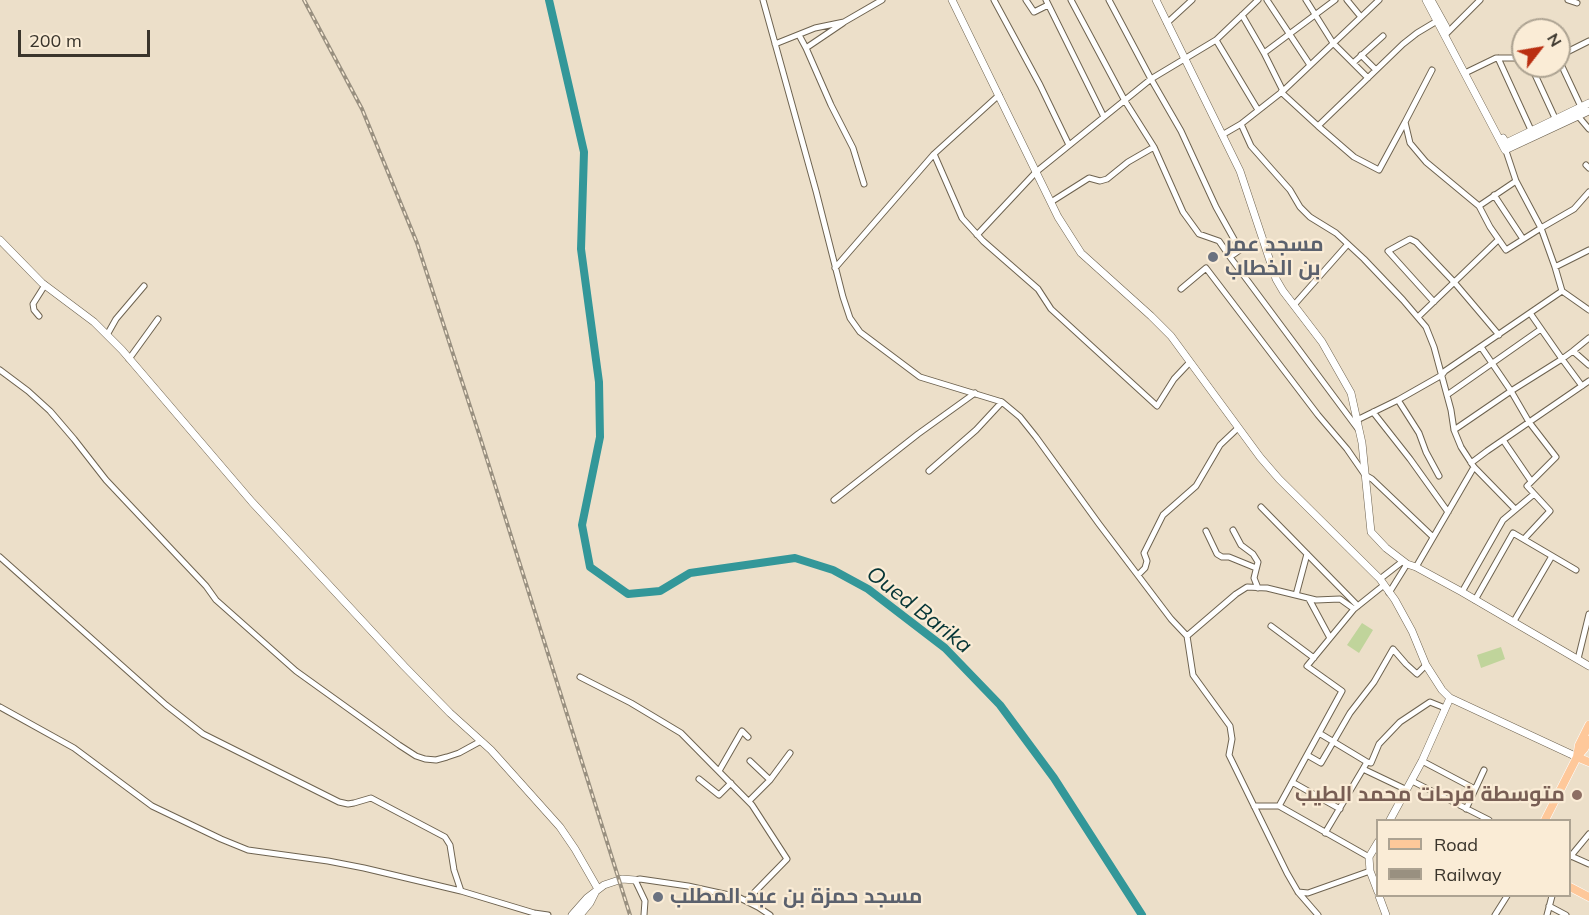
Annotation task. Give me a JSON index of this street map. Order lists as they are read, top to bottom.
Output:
{
  "water": ["Oued Barika"],
  "places": ["مسجد عمر بن الخطاب", "متوسطة فرحات محمد الطيب", "مسجد حمزة بن عبد المطلب"],
  "legend": ["Road", "Railway"],
  "scale_bar": "200 m",
  "north": "top right"
}
